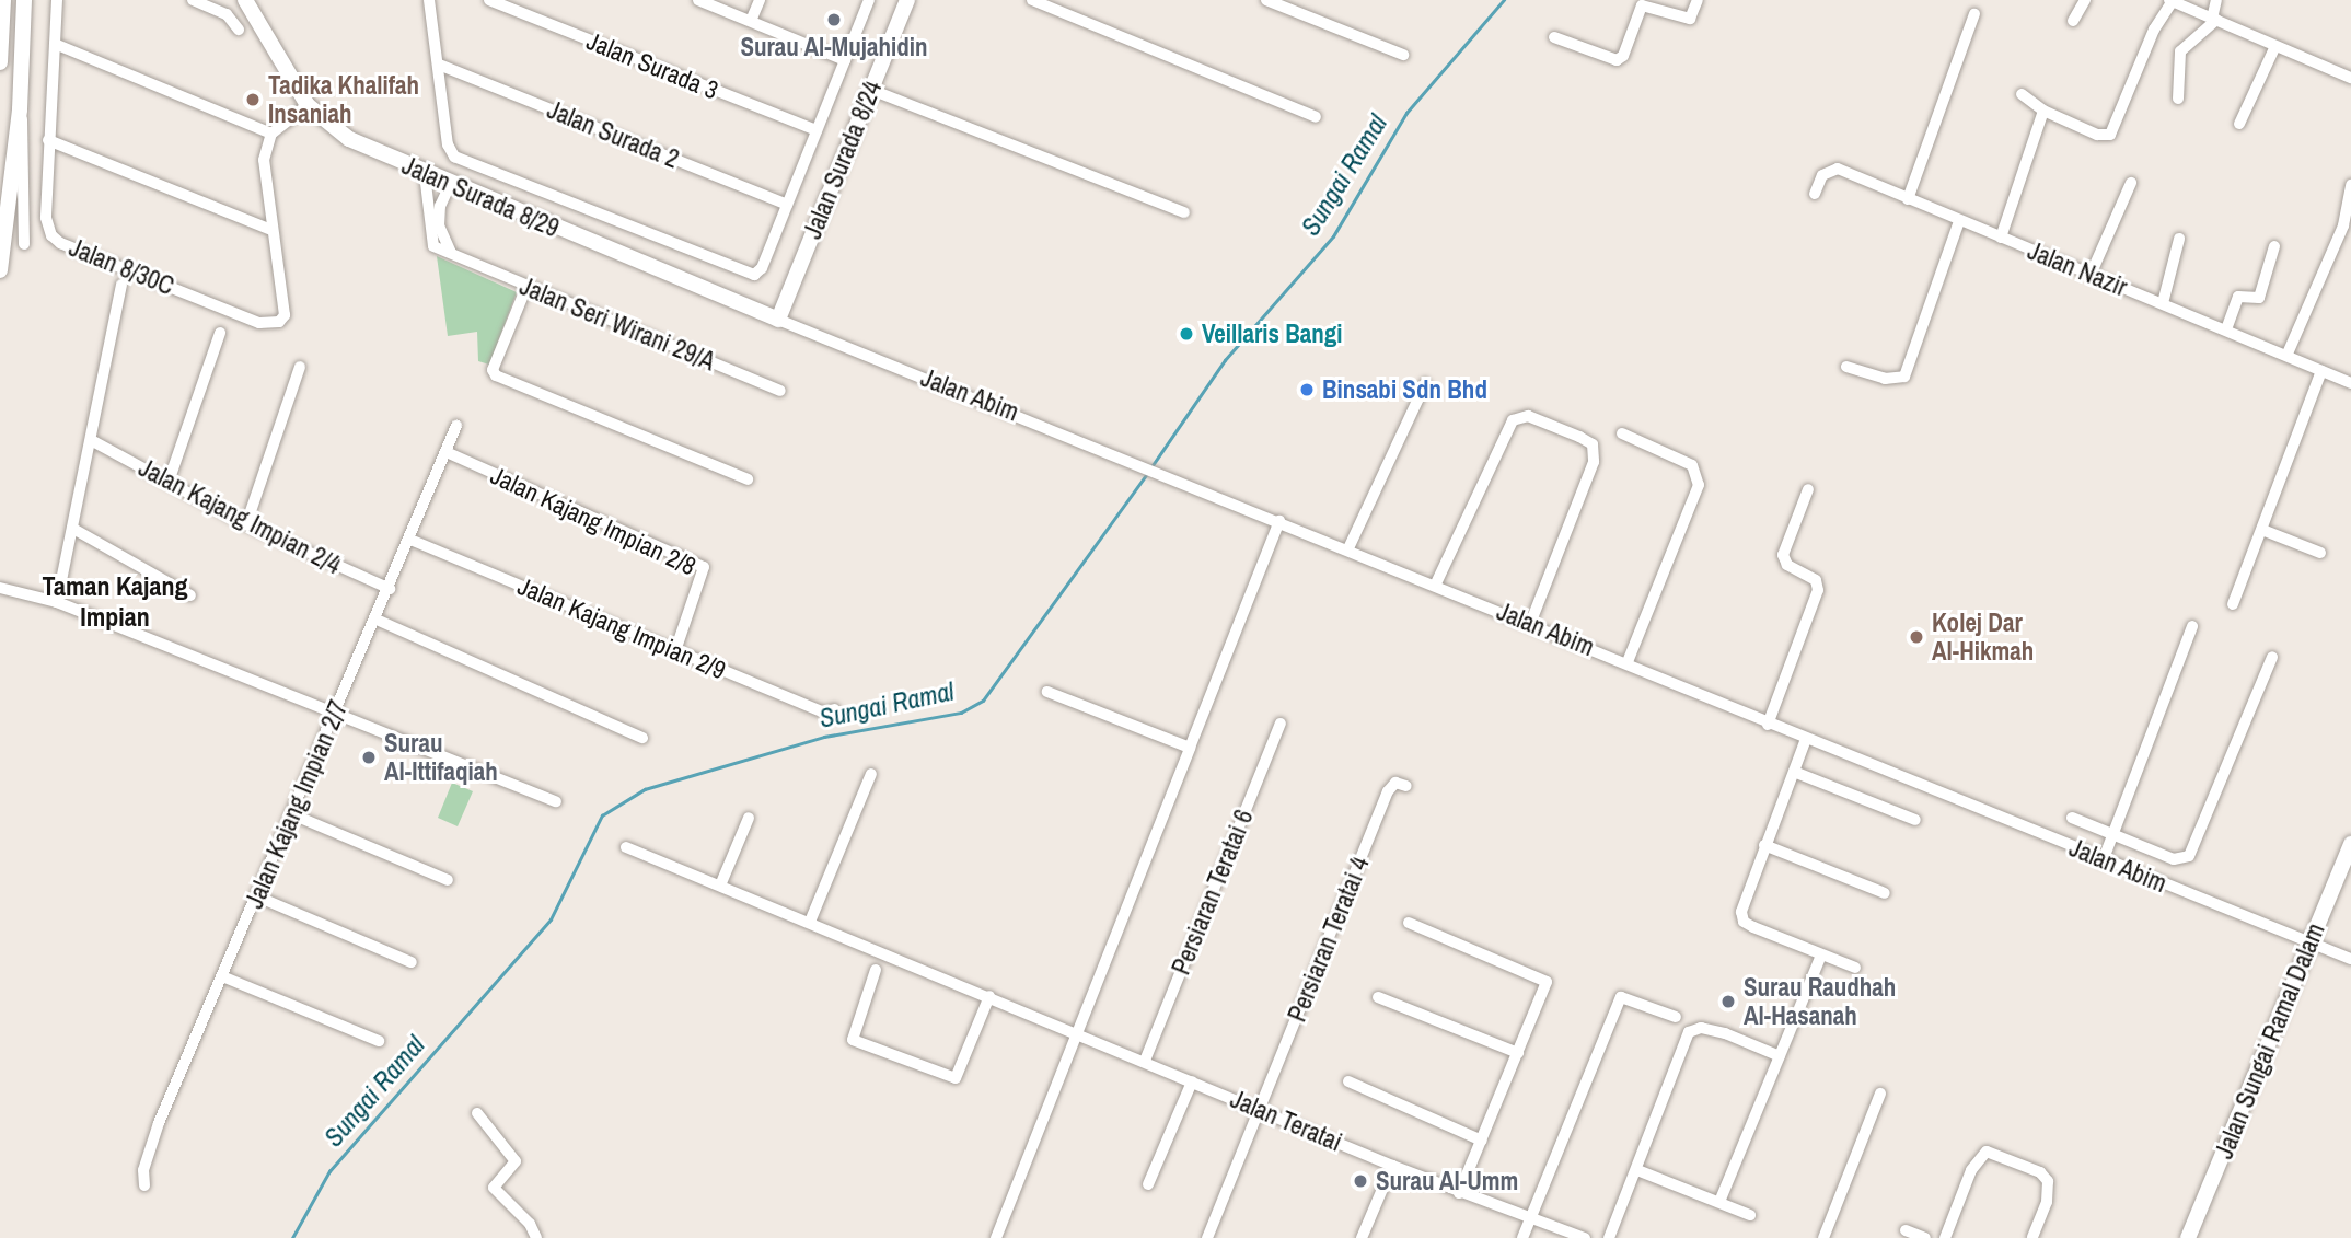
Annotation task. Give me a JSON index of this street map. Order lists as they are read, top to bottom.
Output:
{
  "streets": {
    "street": [
      "Jalan Surada 3",
      "Jalan Surada 2",
      "Jalan Surada 8/24",
      "Jalan Surada 8/29",
      "Jalan 8/30C",
      "Jalan Nazir",
      "Jalan Seri Wirani 29/A",
      "Jalan Abim",
      "Jalan Kajang Impian 2/4",
      "Jalan Kajang Impian 2/8",
      "Jalan Kajang Impian 2/9",
      "Jalan Kajang Impian 2/7",
      "Persiaran Teratai 6",
      "Persiaran Teratai 4",
      "Jalan Sungai Ramal Dalam",
      "Jalan Teratai"
    ]
  },
  "crossings": [
    ["Jalan Surada 8/24", "Jalan Surada 8/29"],
    ["Jalan Surada 8/24", "Jalan Abim"],
    ["Jalan Surada 8/29", "Jalan Abim"],
    ["Jalan Abim", "Jalan Sungai Ramal Dalam"],
    ["Jalan Kajang Impian 2/4", "Jalan Kajang Impian 2/7"],
    ["Jalan Kajang Impian 2/8", "Jalan Kajang Impian 2/9"],
    ["Jalan Kajang Impian 2/8", "Jalan Kajang Impian 2/7"],
    ["Jalan Kajang Impian 2/9", "Jalan Kajang Impian 2/7"],
    ["Persiaran Teratai 6", "Jalan Teratai"],
    ["Persiaran Teratai 4", "Jalan Teratai"]
  ],
  "districts": ["Taman Kajang Impian"],
  "water": ["Sungai Ramal"],
  "places": [
    "Surau Al-Mujahidin",
    "Tadika Khalifah Insaniah",
    "Veillaris Bangi",
    "Binsabi Sdn Bhd",
    "Kolej Dar Al-Hikmah",
    "Surau Al-Ittifaqiah",
    "Surau Raudhah Al-Hasanah",
    "Surau Al-Umm"
  ]
}
